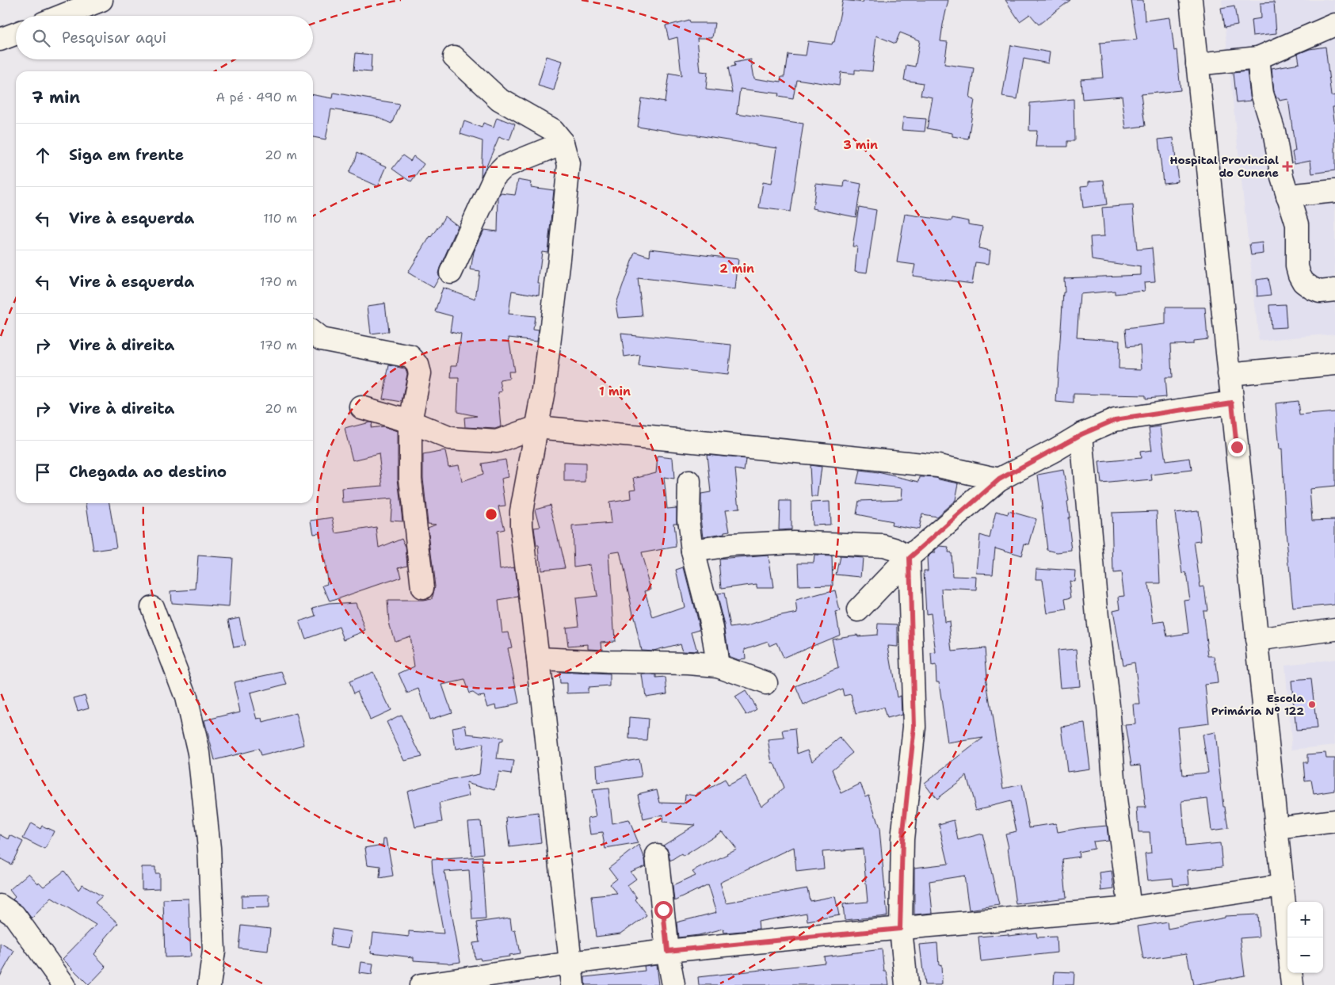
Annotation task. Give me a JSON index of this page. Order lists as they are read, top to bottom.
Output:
{
  "places": {
    "health": ["Hospital Provincial do Cunene"],
    "other": ["Escola Primária Nº 122"]
  },
  "page": {
    "search": "Pesquisar aqui",
    "heading": ["7 min", "A pé · 490 m"],
    "list": [
      ["Siga em frente", "20 m"],
      ["Vire à esquerda", "110 m"],
      ["Vire à esquerda", "170 m"],
      ["Vire à direita", "170 m"],
      ["Vire à direita", "20 m"],
      "Chegada ao destino"
    ],
    "map_buttons": ["+", "−"]
  },
  "rings": ["3 min", "2 min", "1 min"]
}
